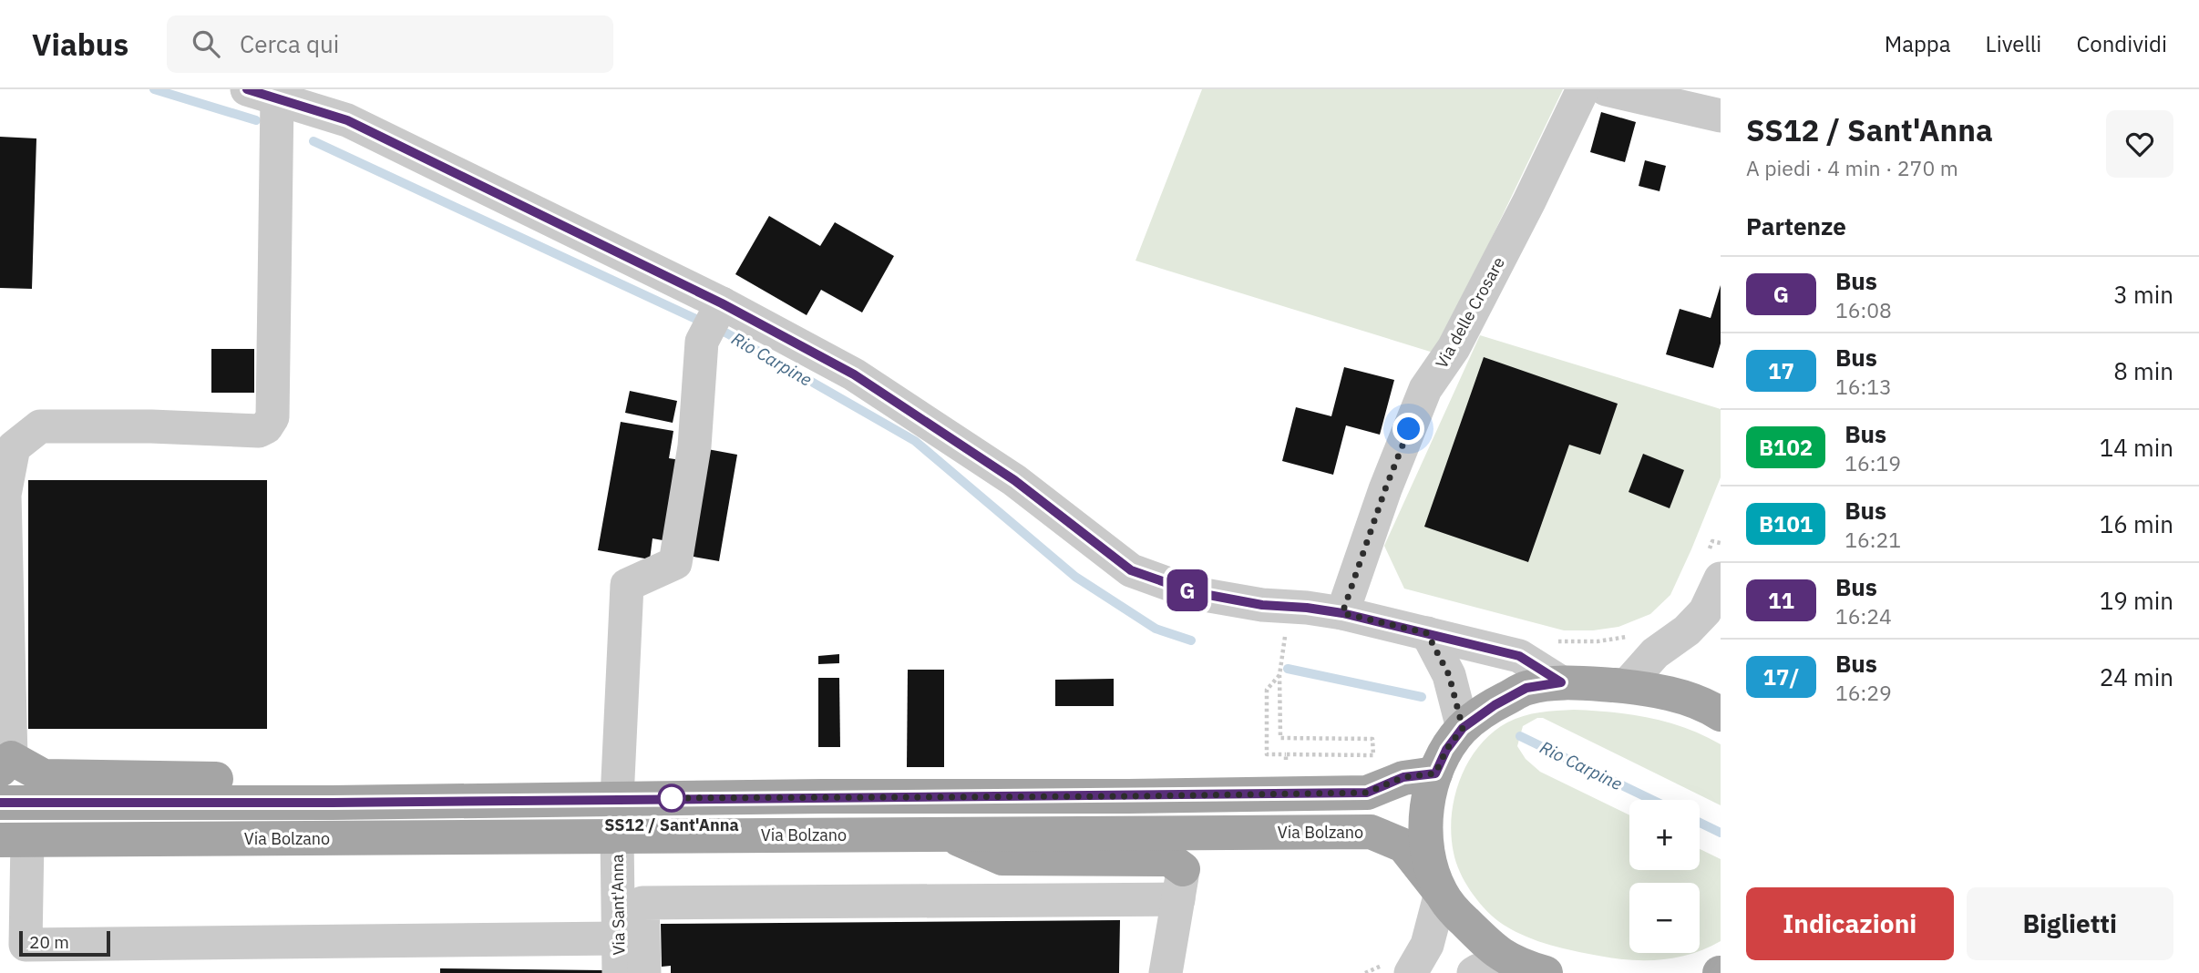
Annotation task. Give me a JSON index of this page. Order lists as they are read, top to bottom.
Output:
{
  "streets": {
    "main road": ["Via Bolzano"],
    "street": ["Via delle Crosare", "Via Sant'Anna"]
  },
  "crossings": [
    ["Via Bolzano", "Via Sant'Anna"]
  ],
  "water": ["Rio Carpine"],
  "places": ["SS12 / Sant'Anna"],
  "lines": ["bus line G"],
  "scale_bar": "20 m",
  "page": {
    "header": "Viabus",
    "search": "Cerca qui",
    "nav": ["Mappa", "Livelli", "Condividi"],
    "on_map": "G",
    "heading": [
      ["SS12 / Sant'Anna", "A piedi · 4 min · 270 m"],
      "Partenze"
    ],
    "list": [
      {
        "mark": "G",
        "name": "Bus",
        "note": "16:08",
        "value": "3 min"
      },
      {
        "mark": "17",
        "name": "Bus",
        "note": "16:13",
        "value": "8 min"
      },
      {
        "mark": "B102",
        "name": "Bus",
        "note": "16:19",
        "value": "14 min"
      },
      {
        "mark": "B101",
        "name": "Bus",
        "note": "16:21",
        "value": "16 min"
      },
      {
        "mark": "11",
        "name": "Bus",
        "note": "16:24",
        "value": "19 min"
      },
      {
        "mark": "17/",
        "name": "Bus",
        "note": "16:29",
        "value": "24 min"
      }
    ],
    "map_buttons": ["+", "−"],
    "buttons": ["Indicazioni", "Biglietti"],
    "scale": "20 m"
  }
}
